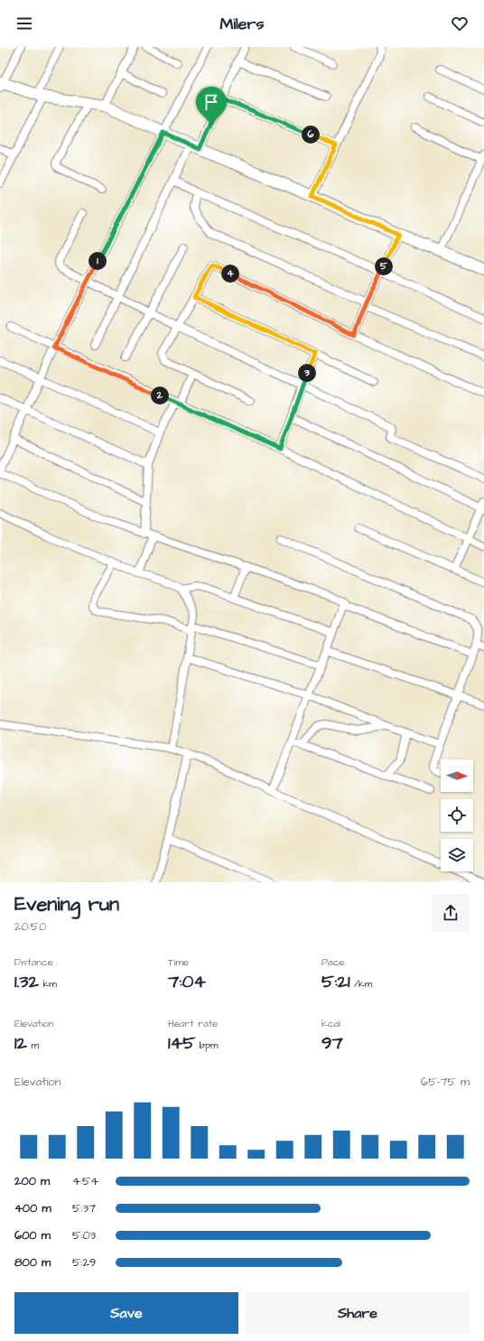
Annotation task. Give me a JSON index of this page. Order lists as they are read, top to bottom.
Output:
{
  "north": "right",
  "page": {
    "header": "Milers",
    "pins": [
      "6",
      "1",
      "5",
      "4",
      "3",
      "2"
    ],
    "heading": ["Evening run", "20:50"],
    "stats": [
      ["Distance", "1.32 km"],
      ["Time", "7:04"],
      ["Pace", "5:21 /km"],
      ["Elevation", "12 m"],
      ["Heart rate", "145 bpm"],
      ["kcal", "97"]
    ],
    "chart": ["Elevation", "65–75 m"],
    "list": [
      {
        "name": "200 m",
        "note": "4:54"
      },
      {
        "name": "400 m",
        "note": "5:37"
      },
      {
        "name": "600 m",
        "note": "5:03"
      },
      {
        "name": "800 m",
        "note": "5:29"
      }
    ],
    "buttons": ["Save", "Share"]
  }
}
